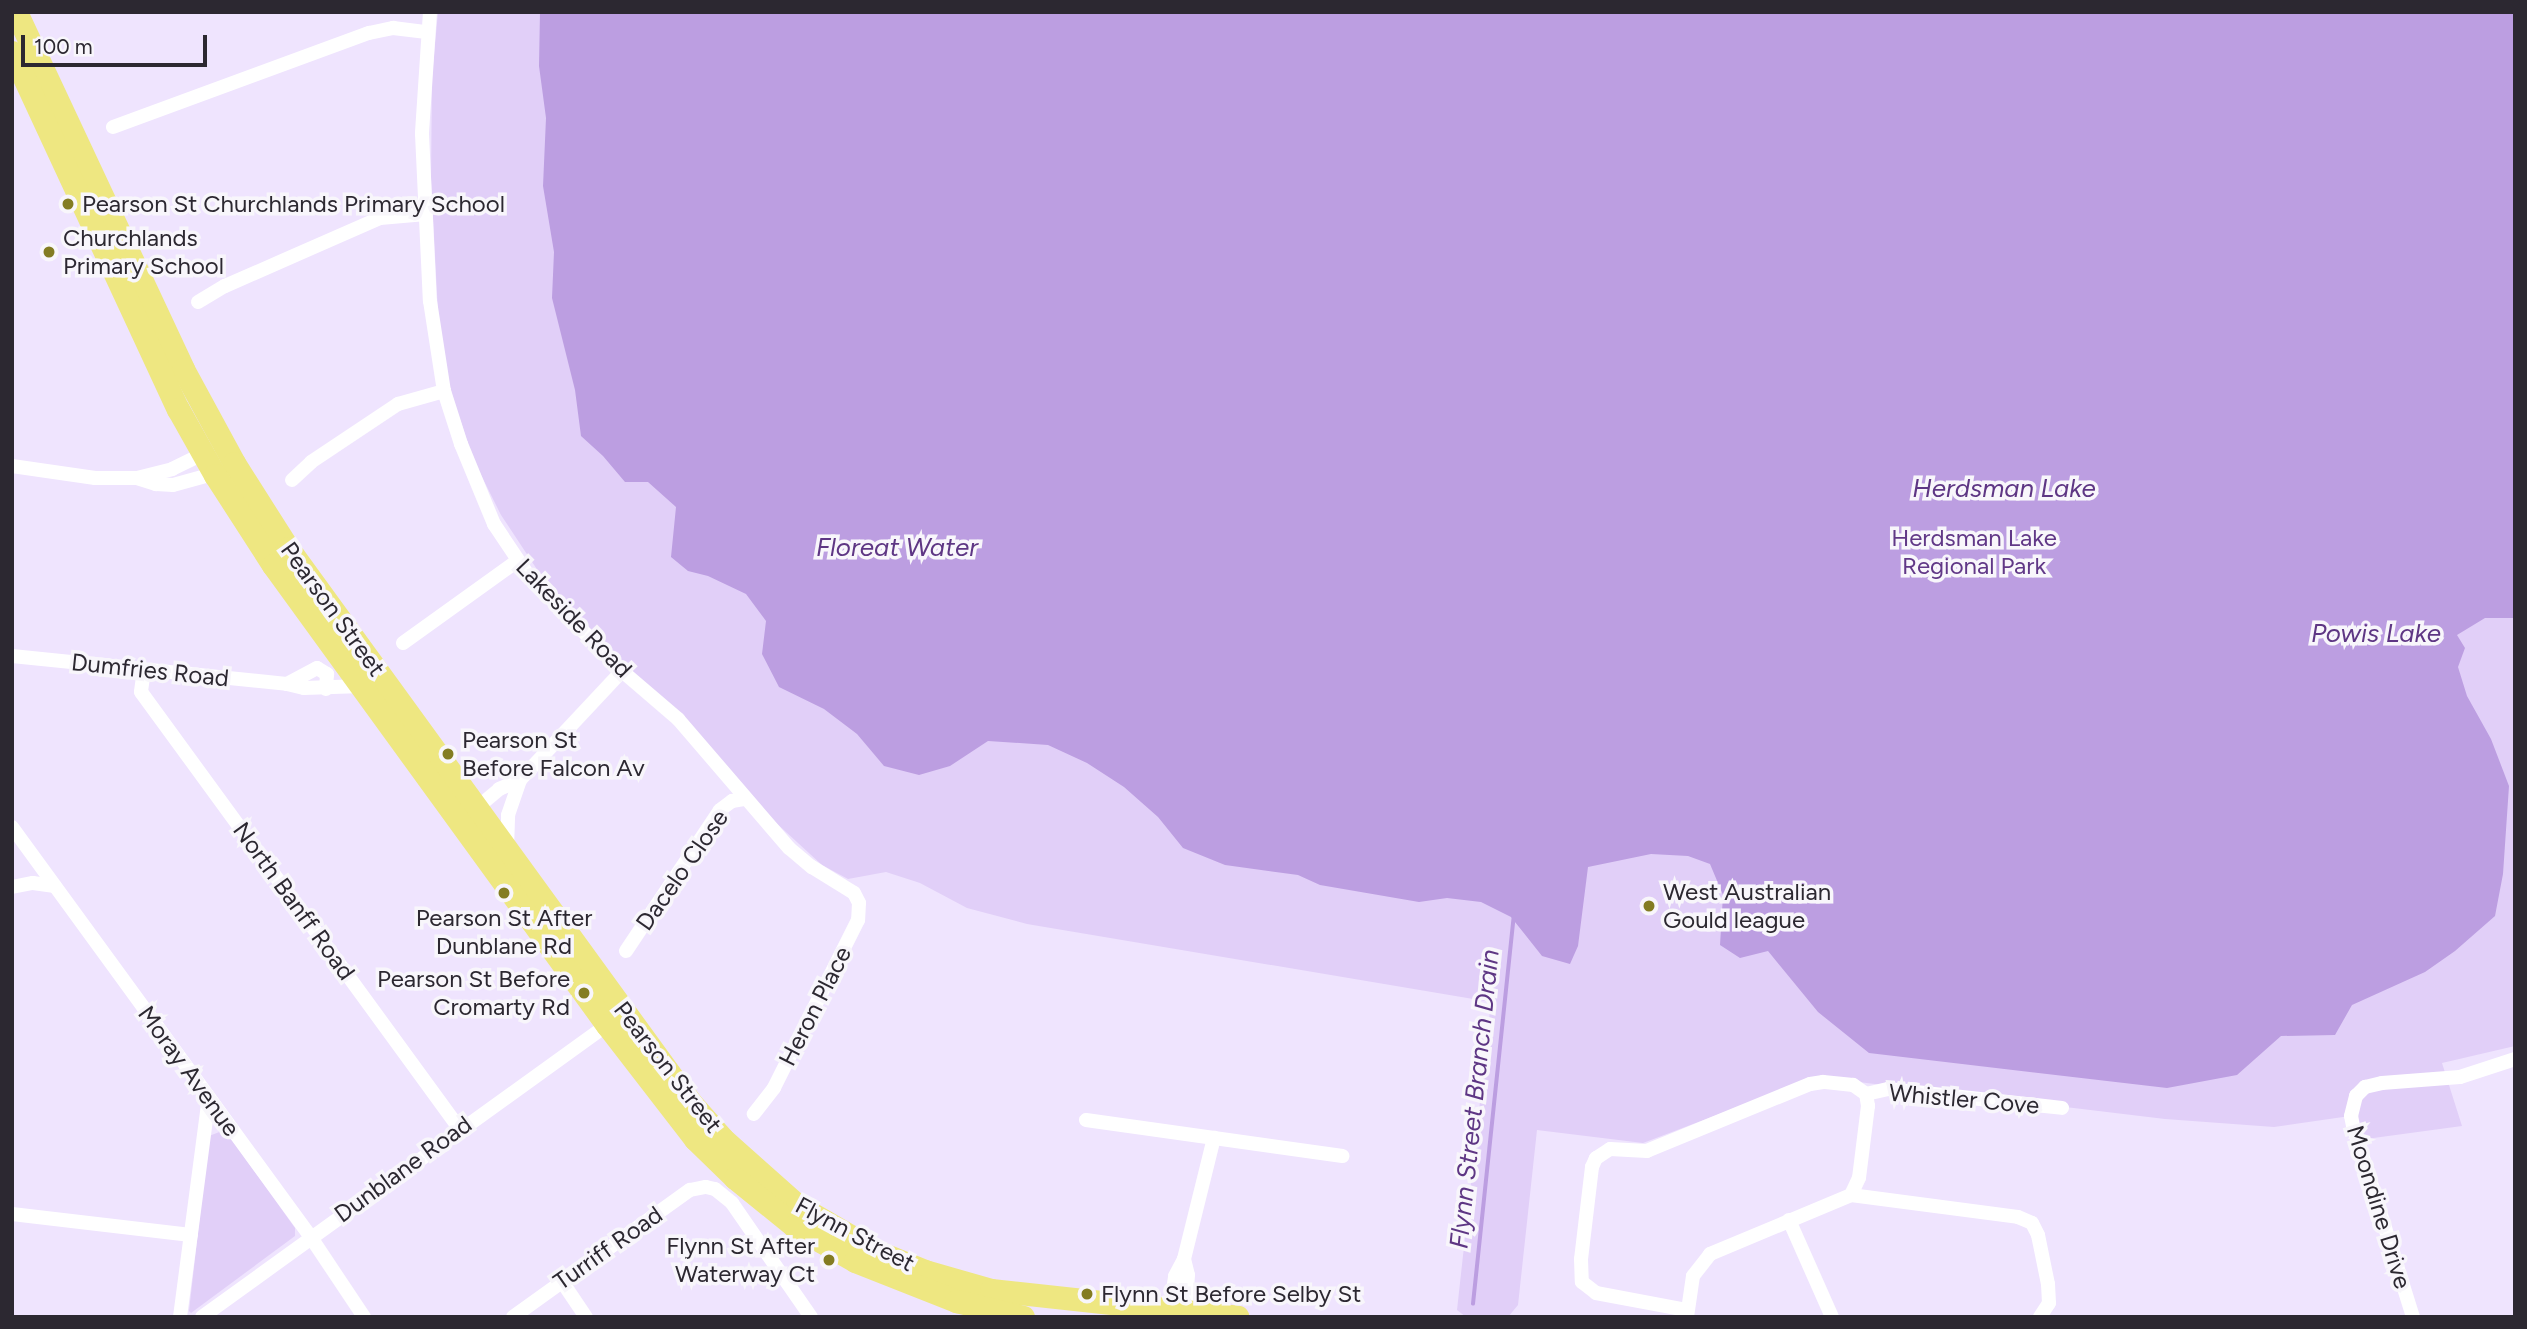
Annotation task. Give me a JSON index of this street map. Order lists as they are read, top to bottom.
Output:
{
  "streets": {
    "main road": ["Pearson Street", "Flynn Street"],
    "street": [
      "Lakeside Road",
      "Dumfries Road",
      "Dacelo Close",
      "North Banff Road",
      "Heron Place",
      "Moray Avenue",
      "Whistler Cove",
      "Dunblane Road",
      "Moondine Drive",
      "Turriff Road"
    ]
  },
  "crossings": [
    ["Pearson Street", "Dumfries Road"],
    ["Pearson Street", "Dunblane Road"],
    ["Pearson Street", "Flynn Street"],
    ["Lakeside Road", "Dacelo Close"],
    ["Lakeside Road", "Heron Place"],
    ["Dumfries Road", "North Banff Road"],
    ["North Banff Road", "Dunblane Road"],
    ["Moray Avenue", "Dunblane Road"]
  ],
  "water": [
    "Herdsman Lake",
    "Floreat Water",
    "Powis Lake",
    "Flynn Street Branch Drain"
  ],
  "parks": ["Herdsman Lake Regional Park"],
  "places": [
    "Pearson St Churchlands Primary School",
    "Churchlands Primary School",
    "Pearson St Before Falcon Av",
    "Pearson St After Dunblane Rd",
    "West Australian Gould league",
    "Pearson St Before Cromarty Rd",
    "Flynn St After Waterway Ct",
    "Flynn St Before Selby St"
  ],
  "scale_bar": "100 m"
}
